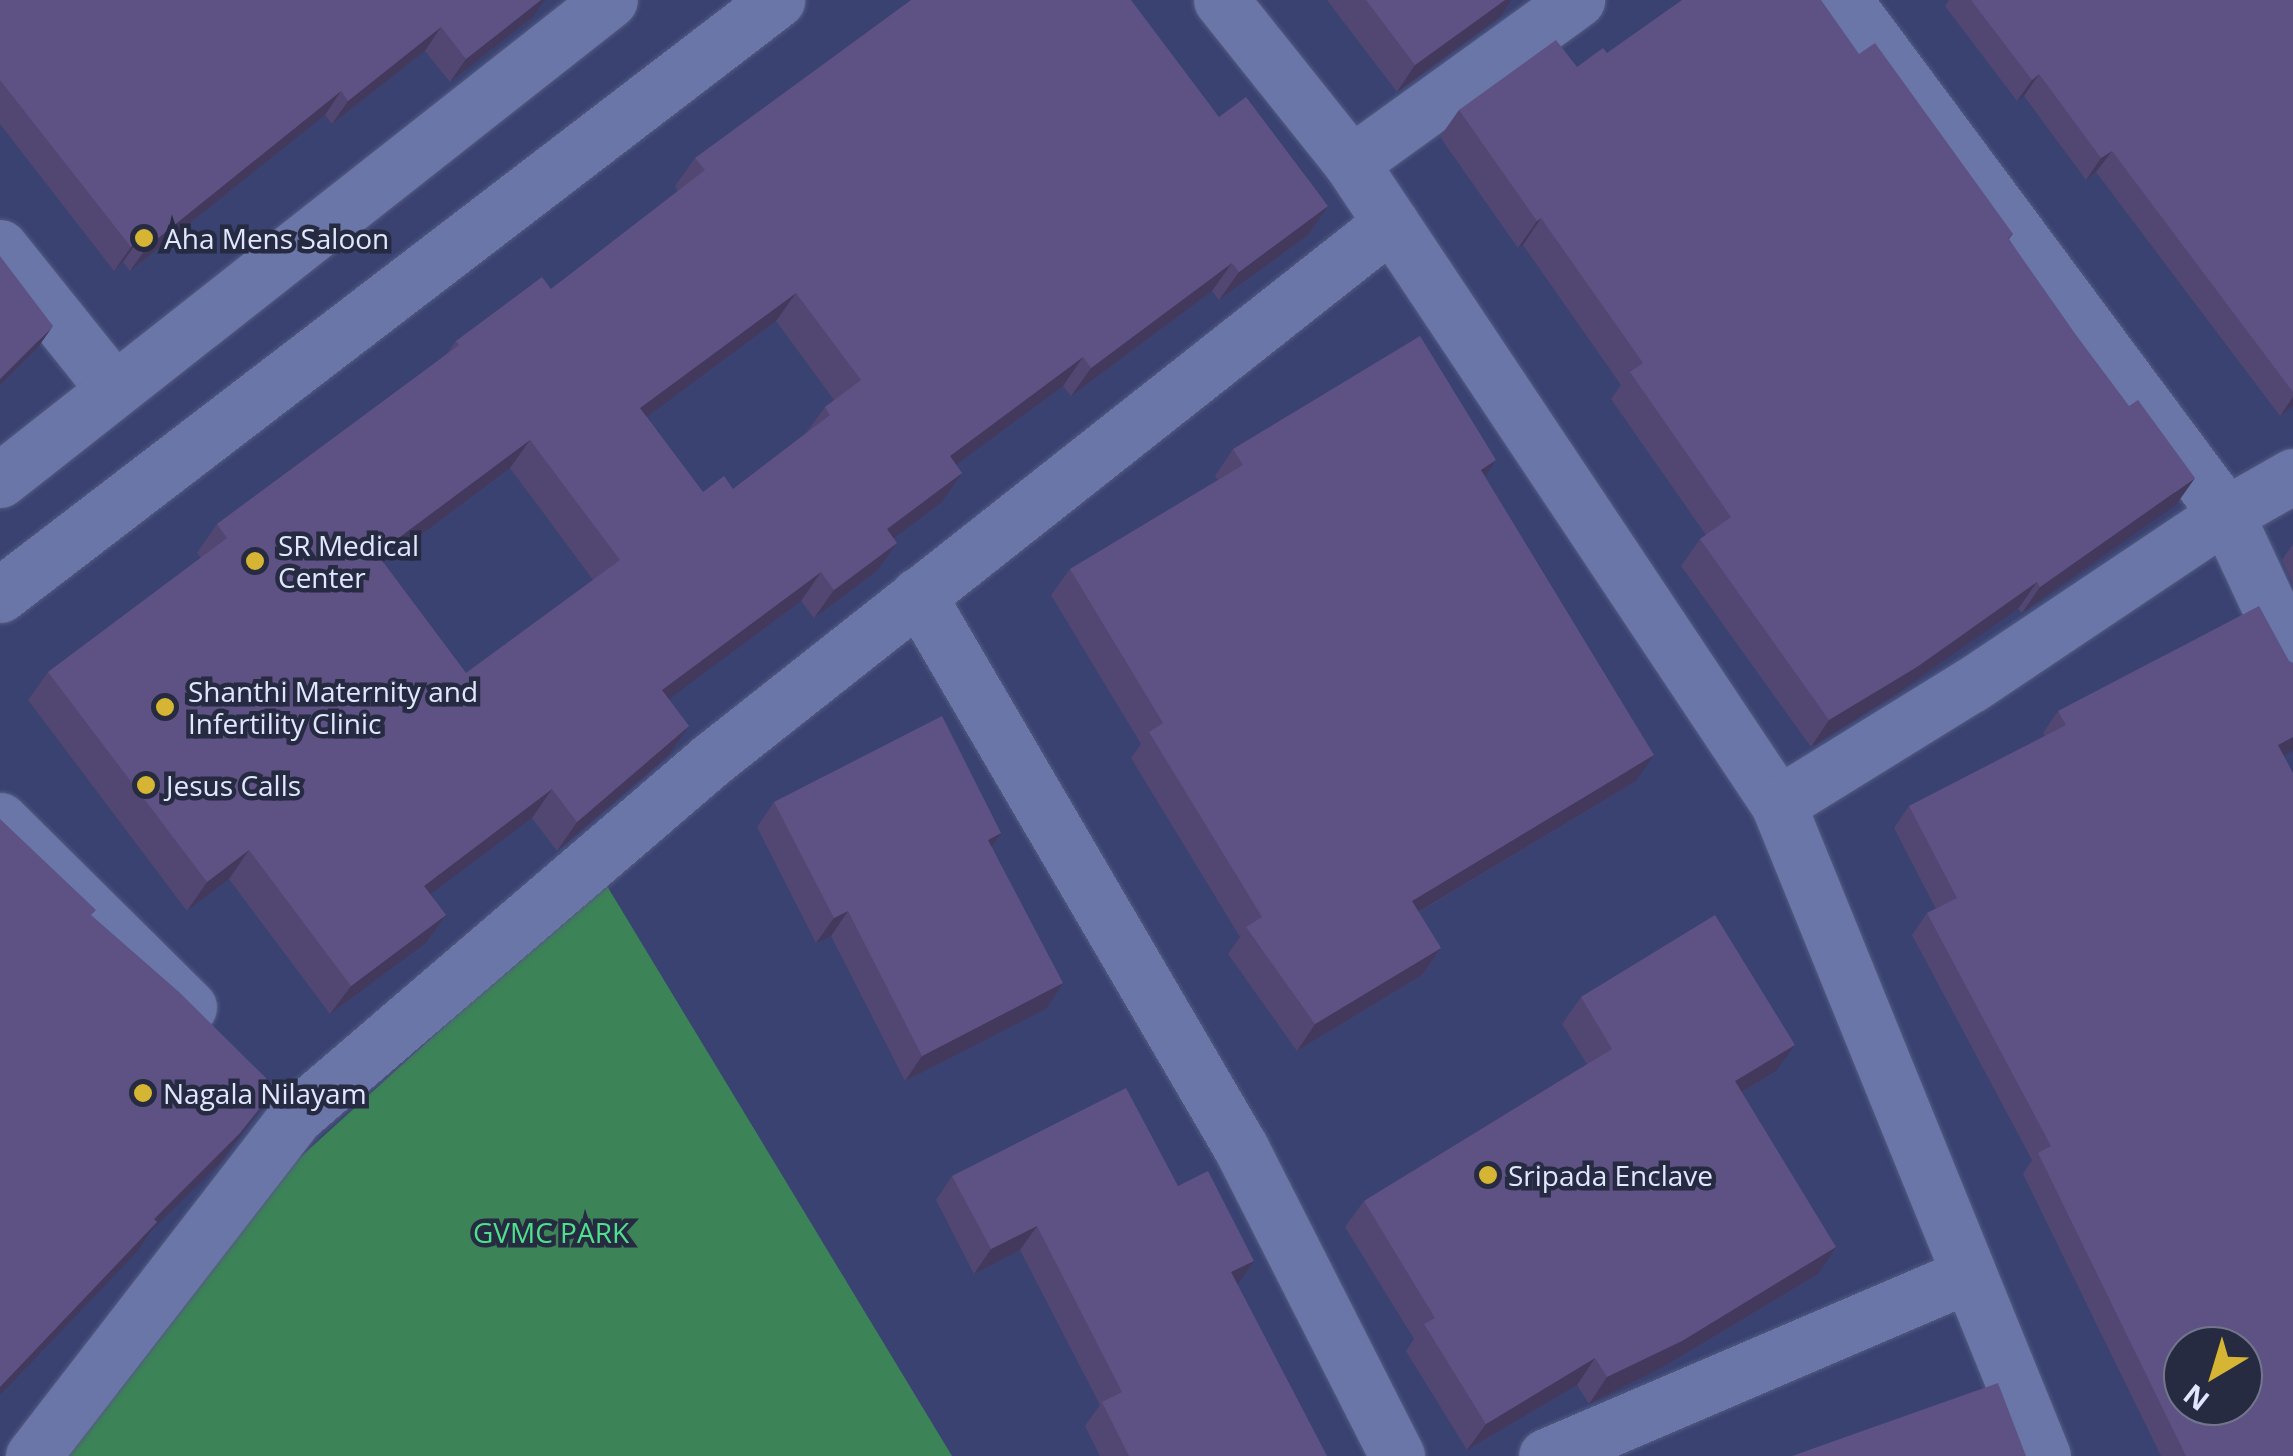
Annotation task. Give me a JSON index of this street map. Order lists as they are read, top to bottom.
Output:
{
  "parks": ["GVMC PARK"],
  "places": [
    "Aha Mens Saloon",
    "SR Medical Center",
    "Shanthi Maternity and Infertility Clinic",
    "Jesus Calls",
    "Nagala Nilayam",
    "Sripada Enclave"
  ],
  "north": "bottom left"
}
